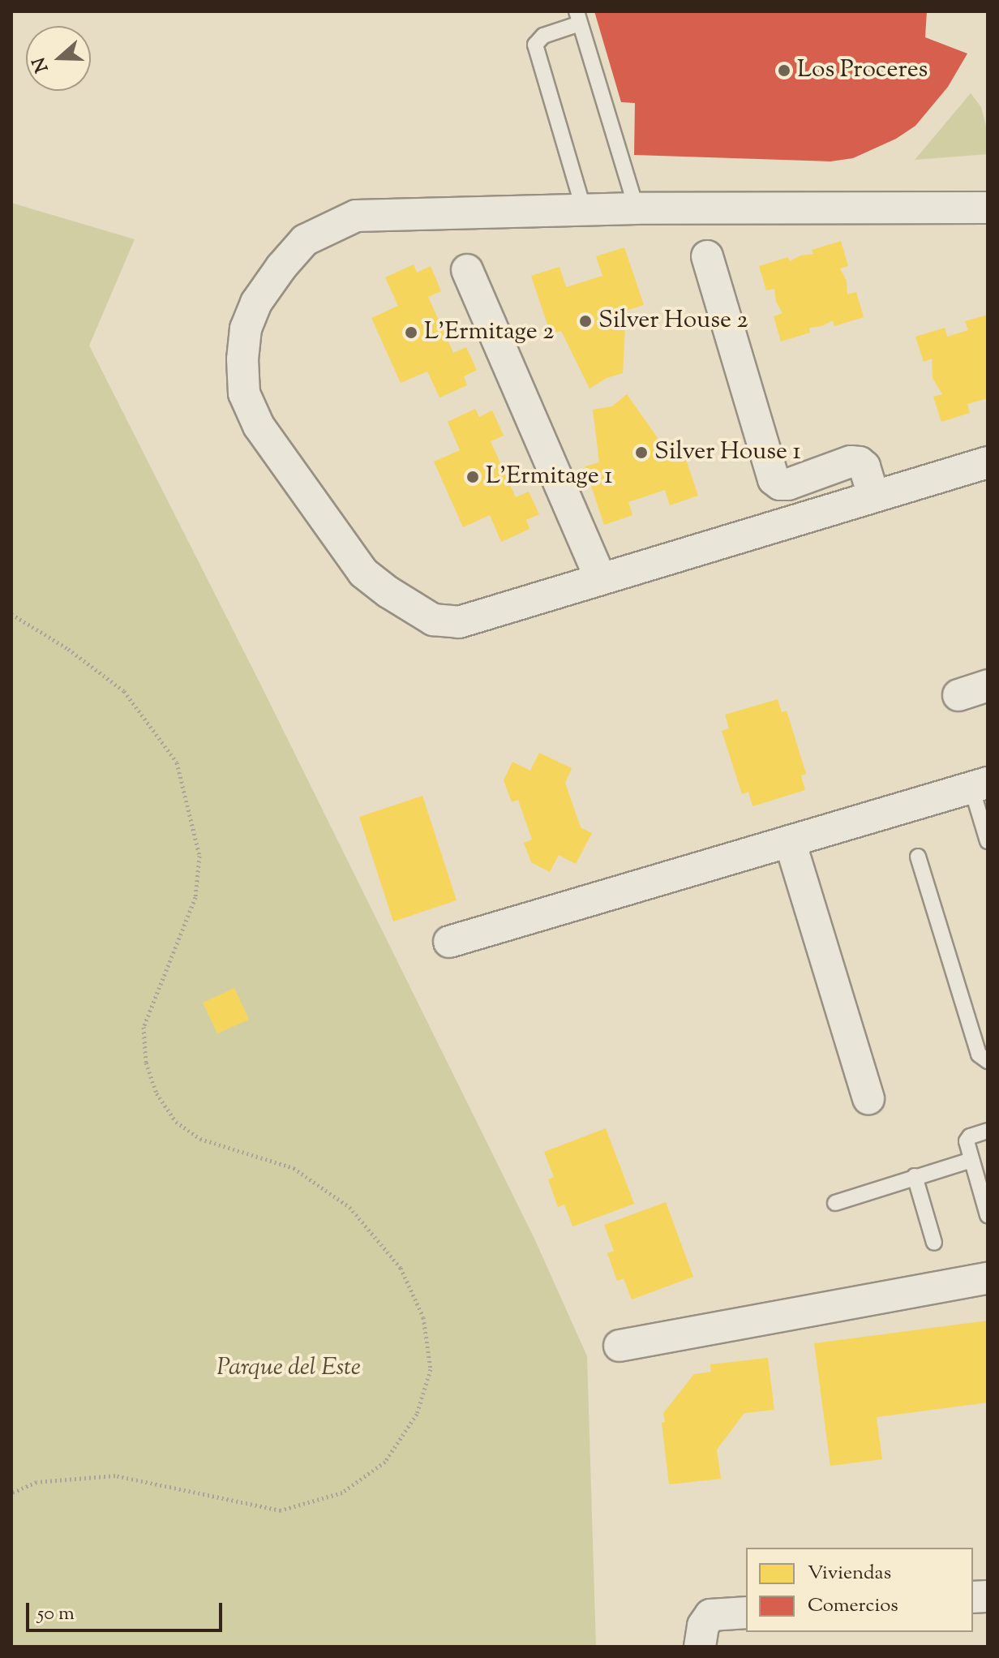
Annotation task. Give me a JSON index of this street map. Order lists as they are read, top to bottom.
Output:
{
  "parks": ["Parque del Este"],
  "places": [
    "Los Proceres",
    "Silver House 2",
    "L'Ermitage 2",
    "Silver House 1",
    "L'Ermitage 1"
  ],
  "legend": ["Viviendas", "Comercios"],
  "scale_bar": "50 m",
  "north": "left"
}
